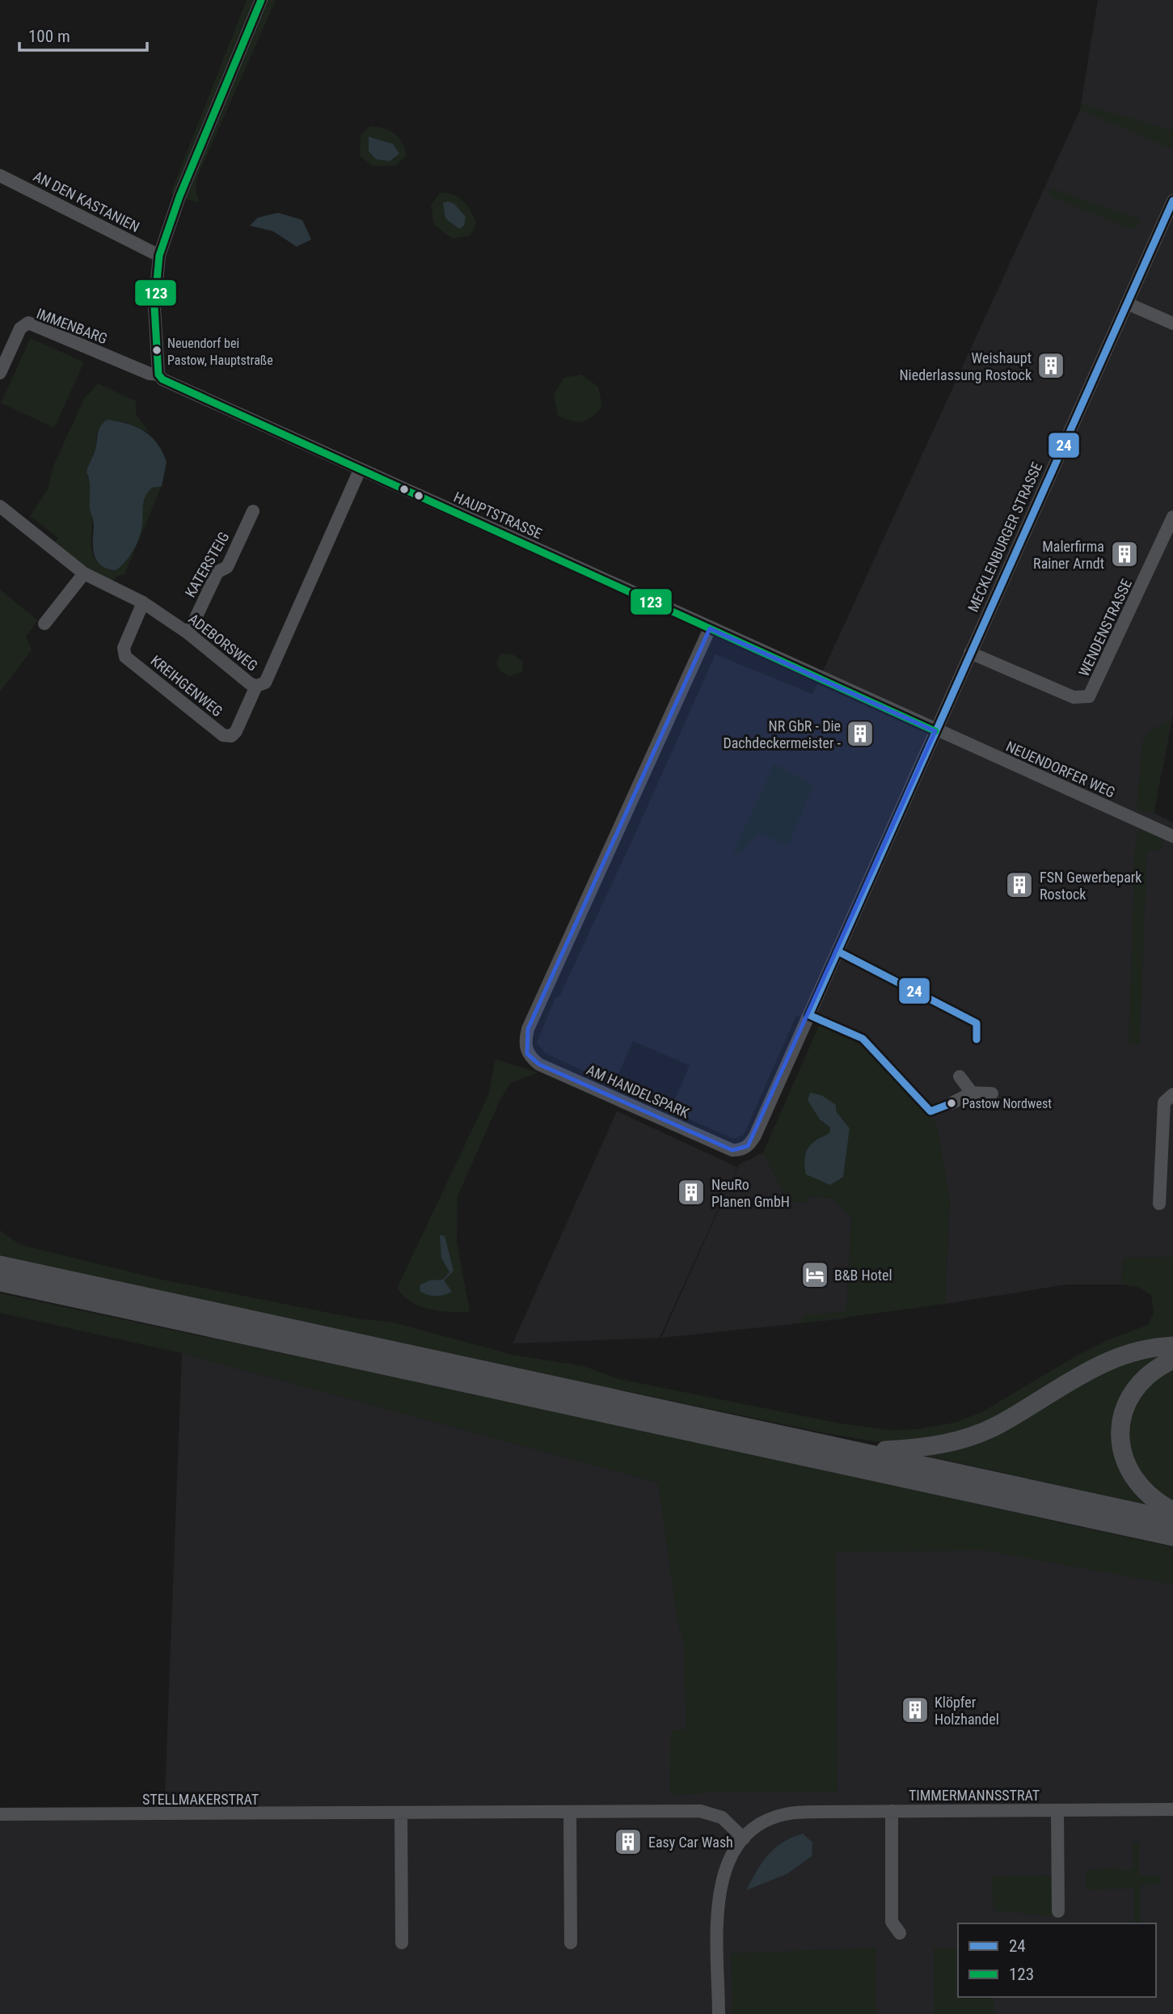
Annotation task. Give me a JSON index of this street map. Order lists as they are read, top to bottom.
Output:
{
  "streets": {
    "street": [
      "AN DEN KASTANIEN",
      "IMMENBARG",
      "HAUPTSTRASSE",
      "MECKLENBURGER STRASSE",
      "KATERSTEIG",
      "WENDENSTRASSE",
      "ADEBORSWEG",
      "KREIHGENWEG",
      "NEUENDORFER WEG",
      "AM HANDELSPARK",
      "TIMMERMANNSSTRAT",
      "STELLMAKERSTRAT"
    ]
  },
  "crossings": [
    ["IMMENBARG", "HAUPTSTRASSE"],
    ["HAUPTSTRASSE", "MECKLENBURGER STRASSE"],
    ["HAUPTSTRASSE", "ADEBORSWEG"],
    ["HAUPTSTRASSE", "NEUENDORFER WEG"],
    ["HAUPTSTRASSE", "AM HANDELSPARK"],
    ["MECKLENBURGER STRASSE", "WENDENSTRASSE"],
    ["MECKLENBURGER STRASSE", "NEUENDORFER WEG"],
    ["MECKLENBURGER STRASSE", "AM HANDELSPARK"],
    ["KATERSTEIG", "ADEBORSWEG"],
    ["ADEBORSWEG", "KREIHGENWEG"],
    ["NEUENDORFER WEG", "AM HANDELSPARK"],
    ["TIMMERMANNSSTRAT", "STELLMAKERSTRAT"]
  ],
  "places": {
    "other": ["Neuendorf bei Pastow, Hauptstraße", "Pastow Nordwest"],
    "building": [
      "Weishaupt Niederlassung Rostock",
      "Malerfirma Rainer Arndt",
      "NR GbR - Die Dachdeckermeister -",
      "FSN Gewerbepark Rostock",
      "NeuRo Planen GmbH",
      "Klöpfer Holzhandel",
      "Easy Car Wash"
    ],
    "hotel": ["B&B Hotel"]
  },
  "lines": ["transit line 123", "transit line 24"],
  "legend": ["24", "123"],
  "scale_bar": "100 m"
}
